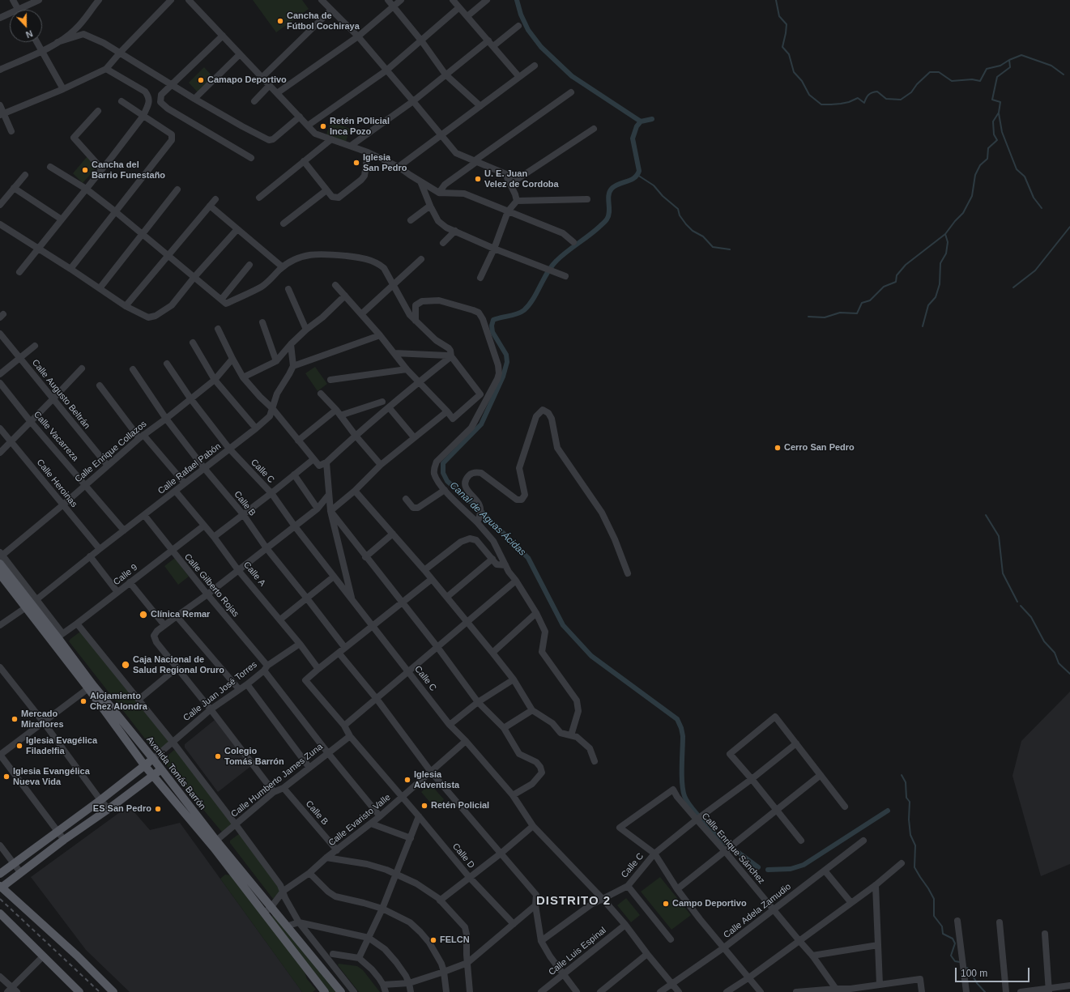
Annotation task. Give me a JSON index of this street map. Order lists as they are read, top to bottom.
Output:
{
  "streets": {
    "main road": ["Calle Juan José Torres", "Avenida Tomás Barrón"],
    "street": [
      "Calle Augusto Beltrán",
      "Calle Vacarreza",
      "Calle Enrique Collazos",
      "Calle Rafael Pabón",
      "Calle C",
      "Calle Heroinas",
      "Calle B",
      "Calle A",
      "Calle 9",
      "Calle Gilberto Rojas",
      "Calle Humberto James Zuna",
      "Calle Evaristo Valle",
      "Calle Enrique Sánchez",
      "Calle D",
      "Calle Adela Zamudio",
      "Calle Luis Espinal"
    ]
  },
  "crossings": [
    ["Calle Augusto Beltrán", "Calle Enrique Collazos"],
    ["Calle Vacarreza", "Calle Enrique Collazos"],
    ["Calle Vacarreza", "Calle Rafael Pabón"],
    ["Calle Enrique Collazos", "Calle C"],
    ["Calle Enrique Collazos", "Calle Heroinas"],
    ["Calle Enrique Collazos", "Calle B"],
    ["Calle Rafael Pabón", "Calle C"],
    ["Calle Rafael Pabón", "Calle Heroinas"],
    ["Calle Rafael Pabón", "Calle B"],
    ["Calle Rafael Pabón", "Calle A"],
    ["Calle Rafael Pabón", "Calle Gilberto Rojas"],
    ["Calle Rafael Pabón", "Avenida Tomás Barrón"],
    ["Calle C", "Calle Evaristo Valle"],
    ["Calle C", "Calle Enrique Sánchez"],
    ["Calle B", "Calle Humberto James Zuna"],
    ["Calle B", "Calle Evaristo Valle"],
    ["Calle A", "Calle 9"],
    ["Calle A", "Calle Juan José Torres"],
    ["Calle A", "Calle D"],
    ["Calle 9", "Calle Gilberto Rojas"],
    ["Calle 9", "Avenida Tomás Barrón"],
    ["Calle Gilberto Rojas", "Calle Juan José Torres"],
    ["Calle Gilberto Rojas", "Calle Humberto James Zuna"],
    ["Calle Gilberto Rojas", "Calle Evaristo Valle"],
    ["Calle Juan José Torres", "Avenida Tomás Barrón"],
    ["Avenida Tomás Barrón", "Calle Humberto James Zuna"],
    ["Avenida Tomás Barrón", "Calle Evaristo Valle"],
    ["Calle Humberto James Zuna", "Calle D"],
    ["Calle Evaristo Valle", "Calle D"],
    ["Calle Enrique Sánchez", "Calle Adela Zamudio"]
  ],
  "districts": ["DISTRITO 2"],
  "water": ["Canal de Aguas Ácidas"],
  "places": [
    "Cancha de Fútbol Cochiraya",
    "Camapo Deportivo",
    "Retén POlicial Inca Pozo",
    "Iglesia San Pedro",
    "Cancha del Barrio Funestaño",
    "U. E. Juan Velez de Cordoba",
    "Cerro San Pedro",
    "Clínica Remar",
    "Caja Nacional de Salud Regional Oruro",
    "Alojamiento Chez Alondra",
    "Mercado Miraflores",
    "Iglesia Evagélica Filadelfia",
    "Colegio Tomás Barrón",
    "Iglesia Evangélica Nueva Vida",
    "Iglesia Adventista",
    "Retén Policial",
    "ES San Pedro",
    "Campo Deportivo",
    "FELCN"
  ],
  "scale_bar": "100 m",
  "north": "bottom"
}
